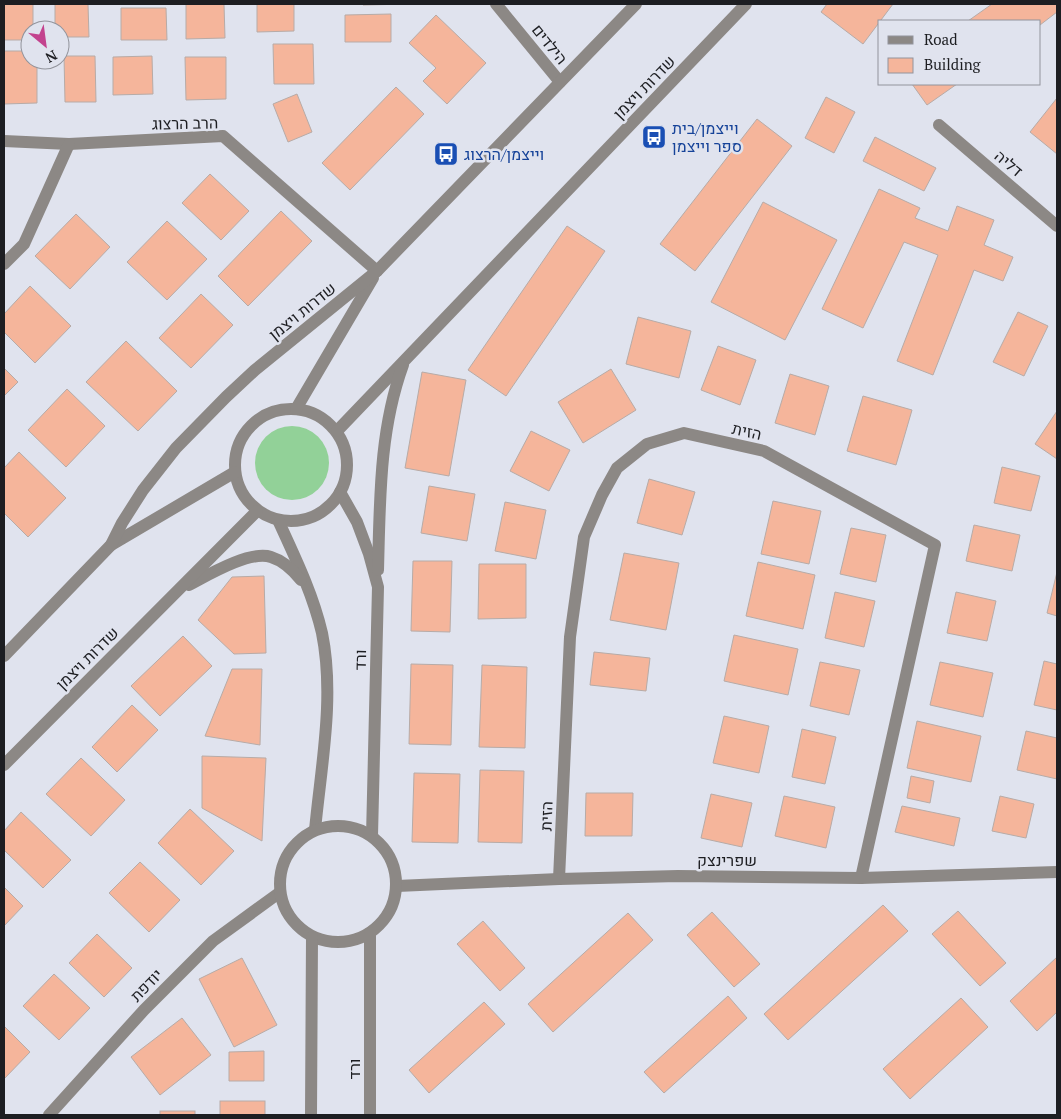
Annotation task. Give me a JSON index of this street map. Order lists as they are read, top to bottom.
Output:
{
  "streets": {
    "street": [
      "הילדים",
      "שדרות ויצמן",
      "הרב הרצוג",
      "דליה",
      "הזית",
      "ורד",
      "שפרינצק",
      "יודפת"
    ]
  },
  "crossings": [
    ["הילדים", "שדרות ויצמן"],
    ["שדרות ויצמן", "הרב הרצוג"],
    ["שדרות ויצמן", "ורד"],
    ["הזית", "שפרינצק"],
    ["ורד", "שפרינצק"],
    ["ורד", "יודפת"],
    ["שפרינצק", "יודפת"]
  ],
  "places": {
    "bus stop": ["וייצמן/בית ספר וייצמן", "וייצמן/הרצוג"]
  },
  "legend": ["Road", "Building"],
  "north": "bottom right"
}
